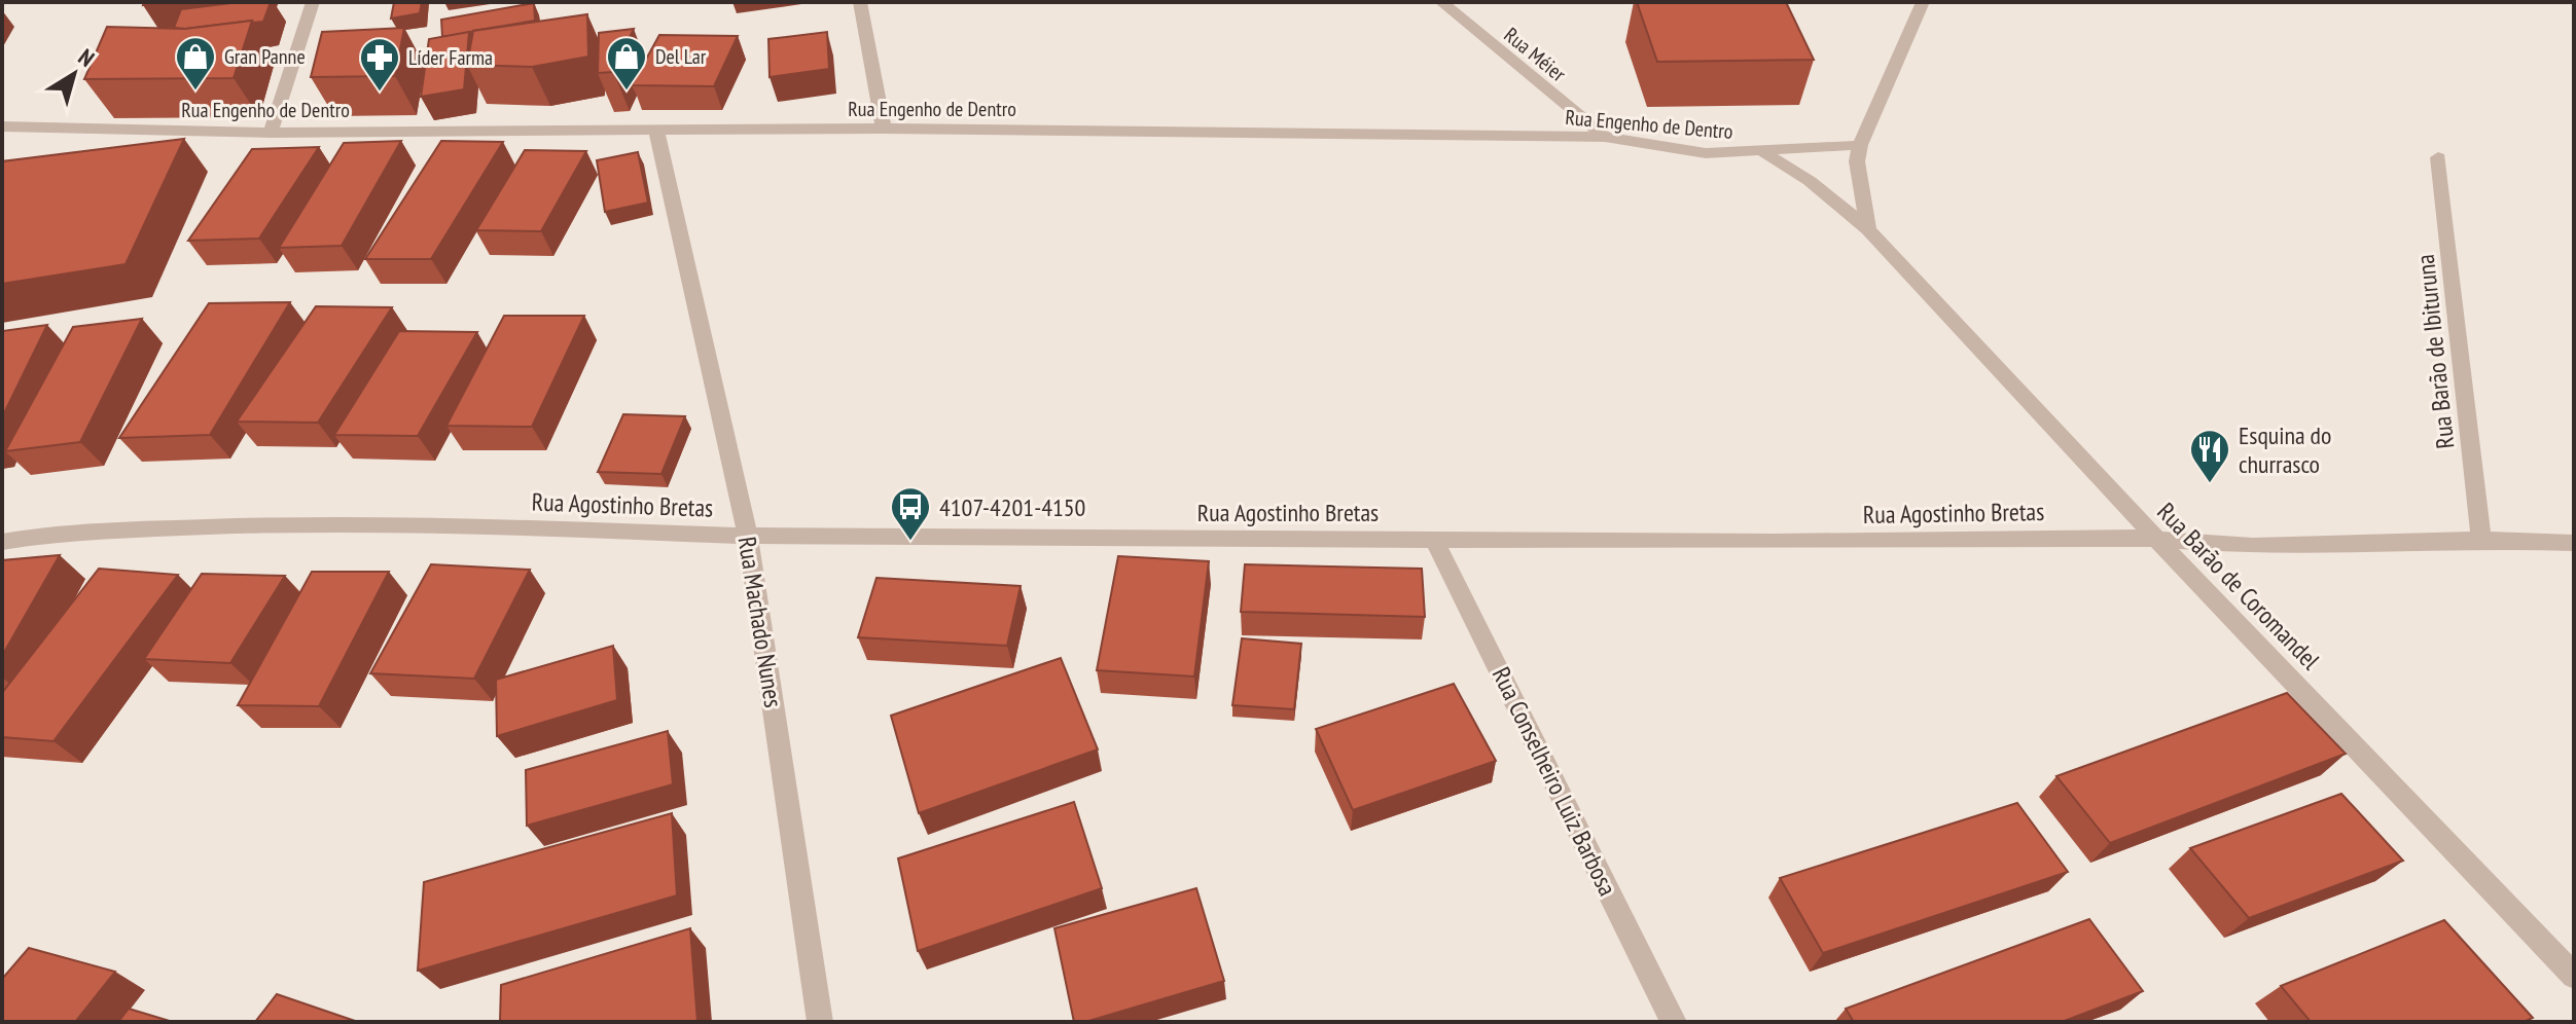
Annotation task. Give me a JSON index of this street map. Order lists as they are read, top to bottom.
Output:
{
  "streets": {
    "street": [
      "Rua Méier",
      "Rua Engenho de Dentro",
      "Rua Barão de Ibituruna",
      "Rua Agostinho Bretas",
      "Rua Barão de Coromandel",
      "Rua Machado Nunes",
      "Rua Conselheiro Luiz Barbosa"
    ]
  },
  "crossings": [
    ["Rua Méier", "Rua Engenho de Dentro"],
    ["Rua Engenho de Dentro", "Rua Barão de Coromandel"],
    ["Rua Engenho de Dentro", "Rua Machado Nunes"],
    ["Rua Barão de Ibituruna", "Rua Agostinho Bretas"],
    ["Rua Agostinho Bretas", "Rua Barão de Coromandel"],
    ["Rua Agostinho Bretas", "Rua Machado Nunes"],
    ["Rua Agostinho Bretas", "Rua Conselheiro Luiz Barbosa"]
  ],
  "places": {
    "shop": ["Gran Panne", "Del Lar"],
    "pharmacy": ["Líder Farma"],
    "restaurant": ["Esquina do churrasco"],
    "bus stop": ["4107-4201-4150"]
  },
  "north": "top right"
}
